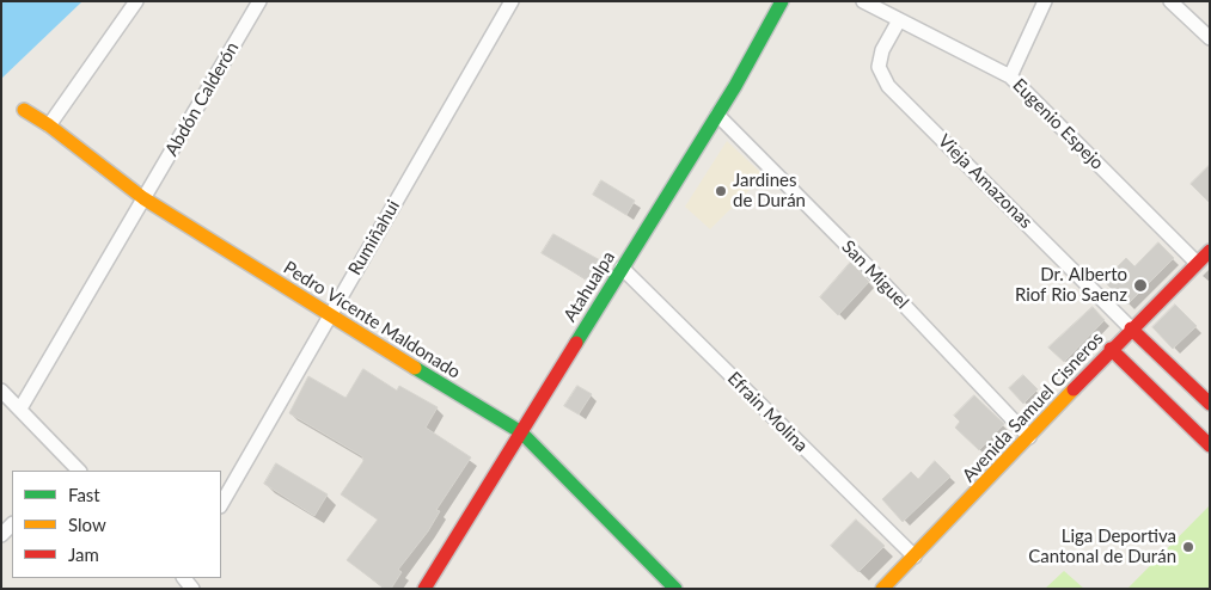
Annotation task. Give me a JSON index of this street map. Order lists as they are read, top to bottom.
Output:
{
  "streets": {
    "street": [
      "Abdón Calderón",
      "Eugenio Espejo",
      "Vieja Amazonas",
      "Rumiñahui",
      "San Miguel",
      "Atahualpa",
      "Pedro Vicente Maldonado",
      "Avenida Samuel Cisneros",
      "Efrain Molina"
    ]
  },
  "crossings": [
    ["Abdón Calderón", "Pedro Vicente Maldonado"],
    ["Eugenio Espejo", "Vieja Amazonas"],
    ["Eugenio Espejo", "Avenida Samuel Cisneros"],
    ["Vieja Amazonas", "Avenida Samuel Cisneros"],
    ["Rumiñahui", "Pedro Vicente Maldonado"],
    ["San Miguel", "Atahualpa"],
    ["San Miguel", "Avenida Samuel Cisneros"],
    ["Atahualpa", "Pedro Vicente Maldonado"],
    ["Atahualpa", "Efrain Molina"],
    ["Avenida Samuel Cisneros", "Efrain Molina"]
  ],
  "places": ["Jardines de Durán", "Dr. Alberto Riof Rio Saenz", "Liga Deportiva Cantonal de Durán"],
  "legend": ["Fast", "Slow", "Jam"]
}
